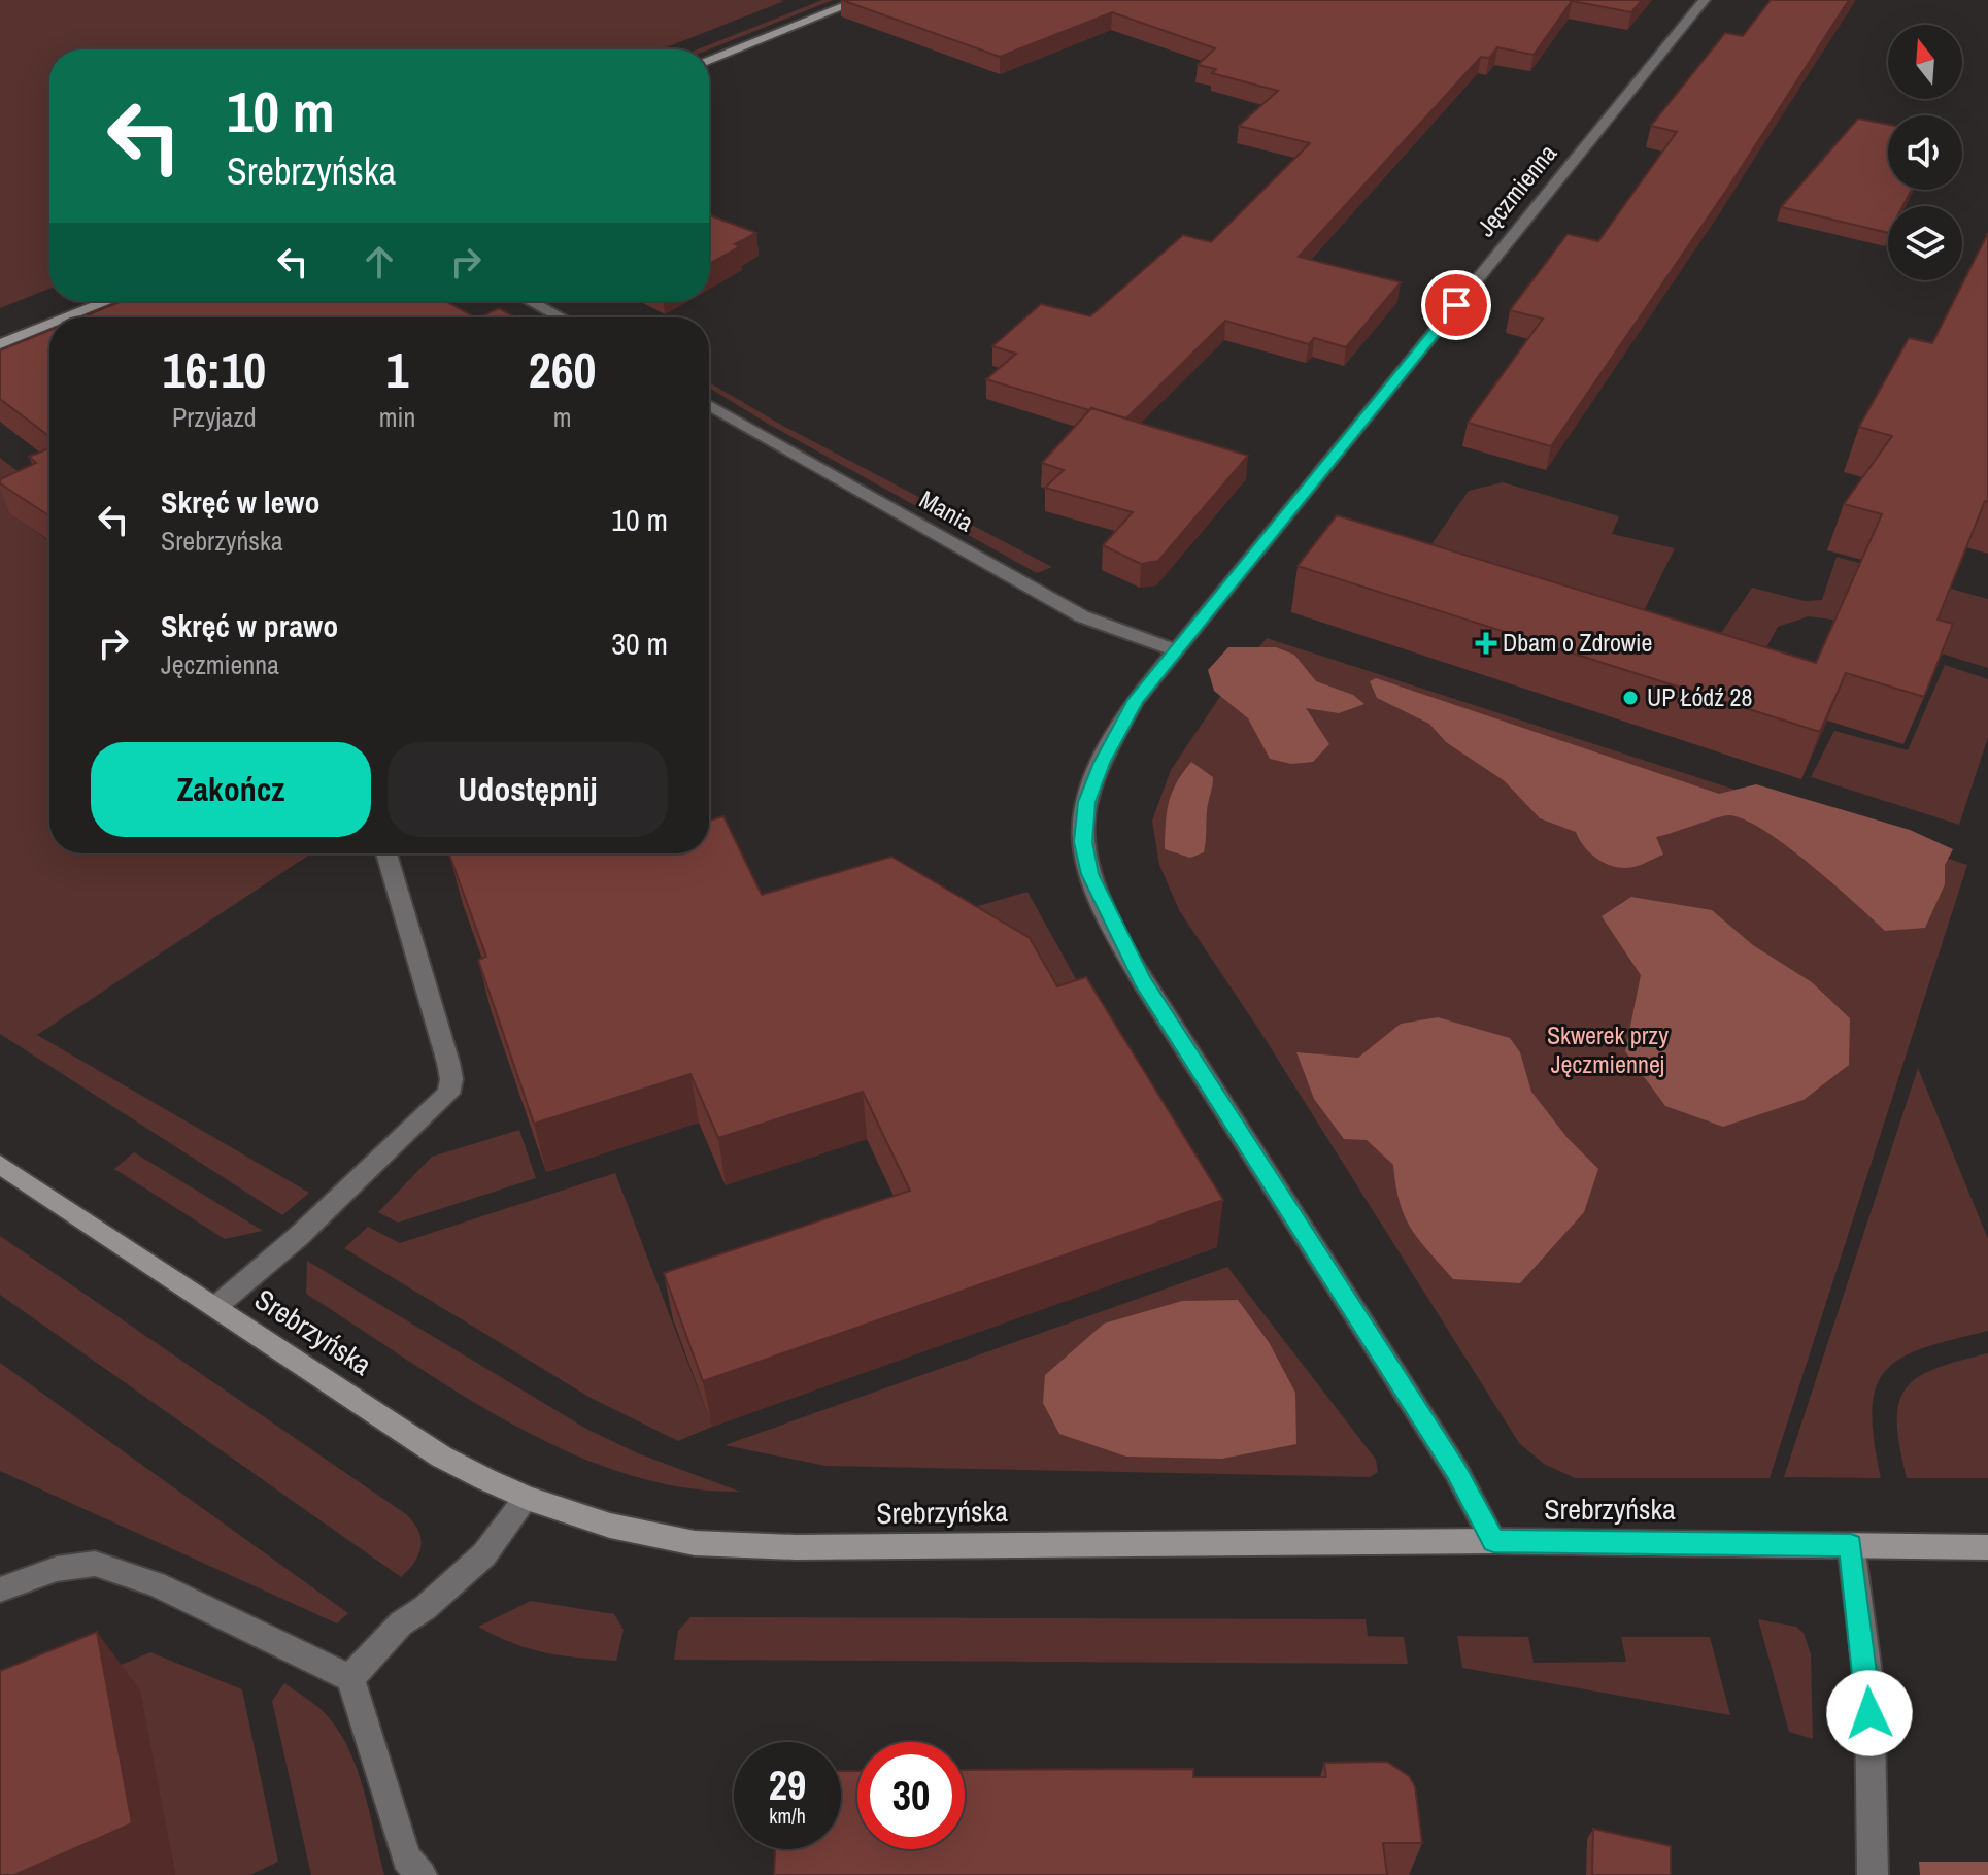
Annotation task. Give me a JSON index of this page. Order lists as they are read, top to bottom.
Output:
{
  "streets": {
    "street": ["Jęczmienna", "Mania", "Srebrzyńska"]
  },
  "crossings": [
    ["Jęczmienna", "Mania"],
    ["Jęczmienna", "Srebrzyńska"]
  ],
  "parks": ["Skwerek przy Jęczmiennej"],
  "places": {
    "health": ["Dbam o Zdrowie"],
    "other": ["UP Łódź 28"]
  },
  "north": "top",
  "page": {
    "turn": ["10 m", "Srebrzyńska"],
    "eta": [
      "16:10",
      "Przyjazd",
      "1",
      "min",
      "260",
      "m"
    ],
    "list": [
      {
        "name": "Skręć w lewo",
        "note": "Srebrzyńska",
        "value": "10 m"
      },
      {
        "name": "Skręć w prawo",
        "note": "Jęczmienna",
        "value": "30 m"
      }
    ],
    "buttons": ["Zakończ", "Udostępnij"],
    "speed": "29 km/h",
    "limit": "30"
  }
}
